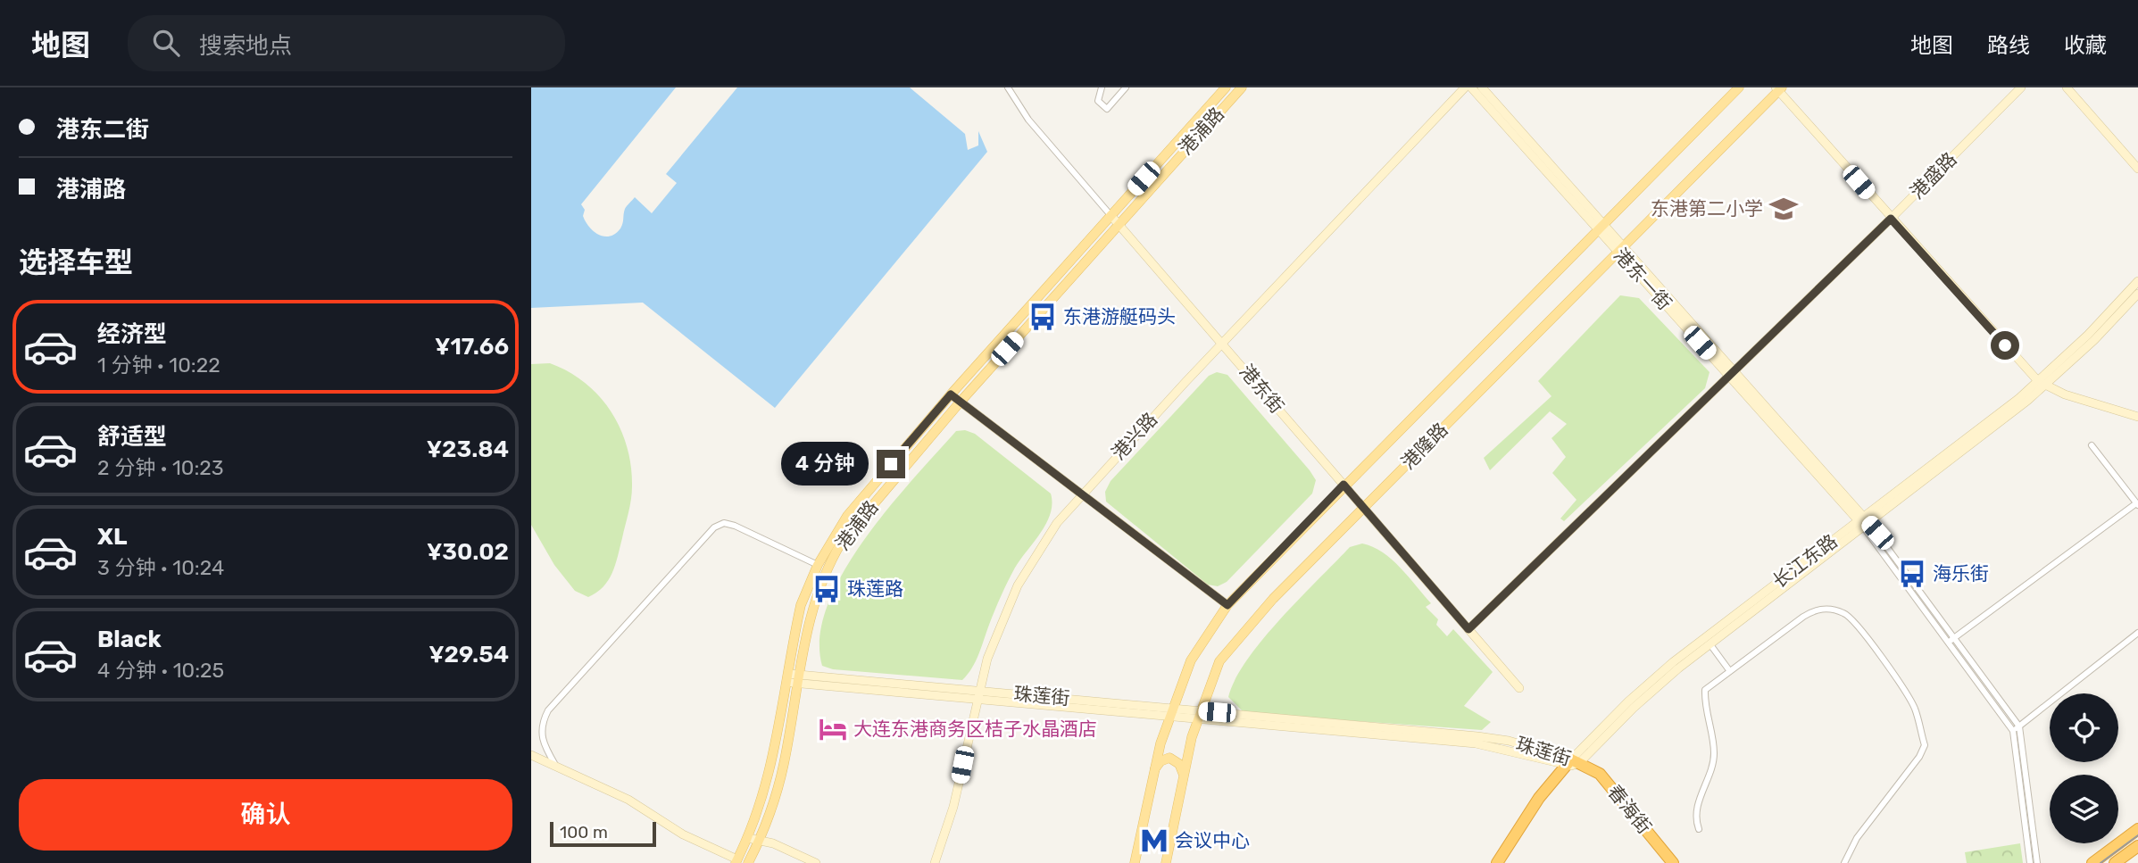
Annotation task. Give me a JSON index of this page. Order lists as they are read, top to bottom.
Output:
{
  "streets": {
    "highway": ["长江东路", "春海街"],
    "main road": [
      "港浦路",
      "港盛路",
      "港东一街",
      "港东街",
      "港兴路",
      "港隆路",
      "珠莲街"
    ]
  },
  "crossings": [
    ["港浦路", "港东街"],
    ["港浦路", "珠莲街"],
    ["港盛路", "港东一街"],
    ["港盛路", "港东街"],
    ["港东一街", "港隆路"],
    ["港东一街", "长江东路"],
    ["港东街", "港兴路"],
    ["港东街", "港隆路"],
    ["港兴路", "珠莲街"],
    ["港隆路", "珠莲街"],
    ["长江东路", "珠莲街"],
    ["长江东路", "春海街"],
    ["珠莲街", "春海街"]
  ],
  "places": {
    "school or university": ["东港第二小学"],
    "bus stop": ["东港游艇码头", "海乐街", "珠莲路"],
    "hotel": ["大连东港商务区桔子水晶酒店"],
    "metro station": ["会议中心"]
  },
  "scale_bar": "100 m",
  "page": {
    "header": "地图",
    "search": "搜索地点",
    "nav": ["地图", "路线", "收藏"],
    "banner": ["港东二街", "港浦路"],
    "heading": "选择车型",
    "list": [
      {
        "name": "经济型",
        "note": "1 分钟 · 10:22",
        "value": "¥17.66"
      },
      {
        "name": "舒适型",
        "note": "2 分钟 · 10:23",
        "value": "¥23.84"
      },
      {
        "name": "XL",
        "note": "3 分钟 · 10:24",
        "value": "¥30.02"
      },
      {
        "name": "Black",
        "note": "4 分钟 · 10:25",
        "value": "¥29.54"
      }
    ],
    "bubble": "4 分钟",
    "buttons": "确认",
    "scale": "100 m"
  }
}
